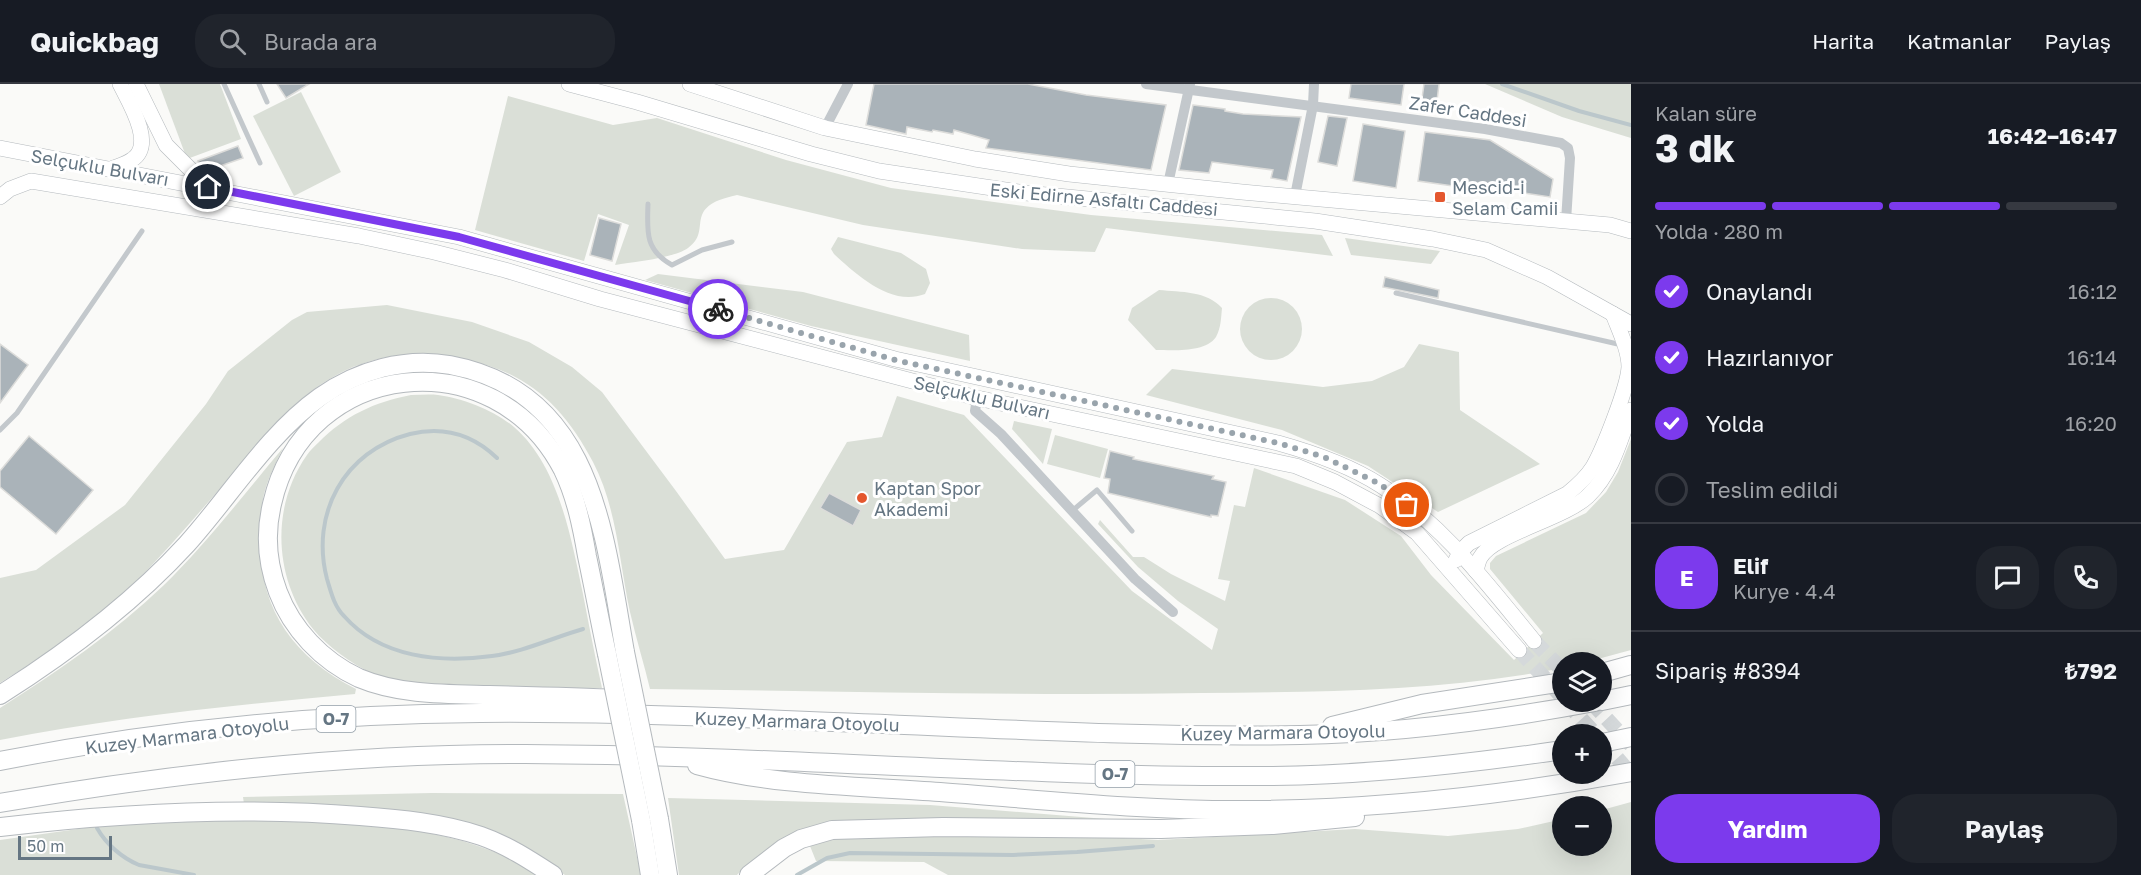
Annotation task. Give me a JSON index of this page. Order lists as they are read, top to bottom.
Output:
{
  "streets": {
    "highway": ["O-7", "Kuzey Marmara Otoyolu"],
    "main road": ["Selçuklu Bulvarı", "Eski Edirne Asfaltı Caddesi"],
    "street": ["Zafer Caddesi"]
  },
  "crossings": [
    ["Zafer Caddesi", "Eski Edirne Asfaltı Caddesi"]
  ],
  "places": {
    "transit": ["Mescid-i Selam Camii"],
    "other": ["Kaptan Spor Akademi"]
  },
  "scale_bar": "50 m",
  "page": {
    "header": "Quickbag",
    "search": "Burada ara",
    "nav": ["Harita", "Katmanlar", "Paylaş"],
    "heading": ["3 dk", "Kalan süre", "16:42–16:47"],
    "panel": [
      "Elif",
      "Kurye · 4.4",
      "Sipariş #8394",
      "₺792"
    ],
    "bar": "Yolda · 280 m",
    "list": [
      ["Onaylandı", "16:12"],
      ["Hazırlanıyor", "16:14"],
      ["Yolda", "16:20"],
      "Teslim edildi"
    ],
    "round": "E",
    "map_buttons": ["+", "−"],
    "buttons": ["Yardım", "Paylaş"],
    "scale": "50 m"
  }
}
